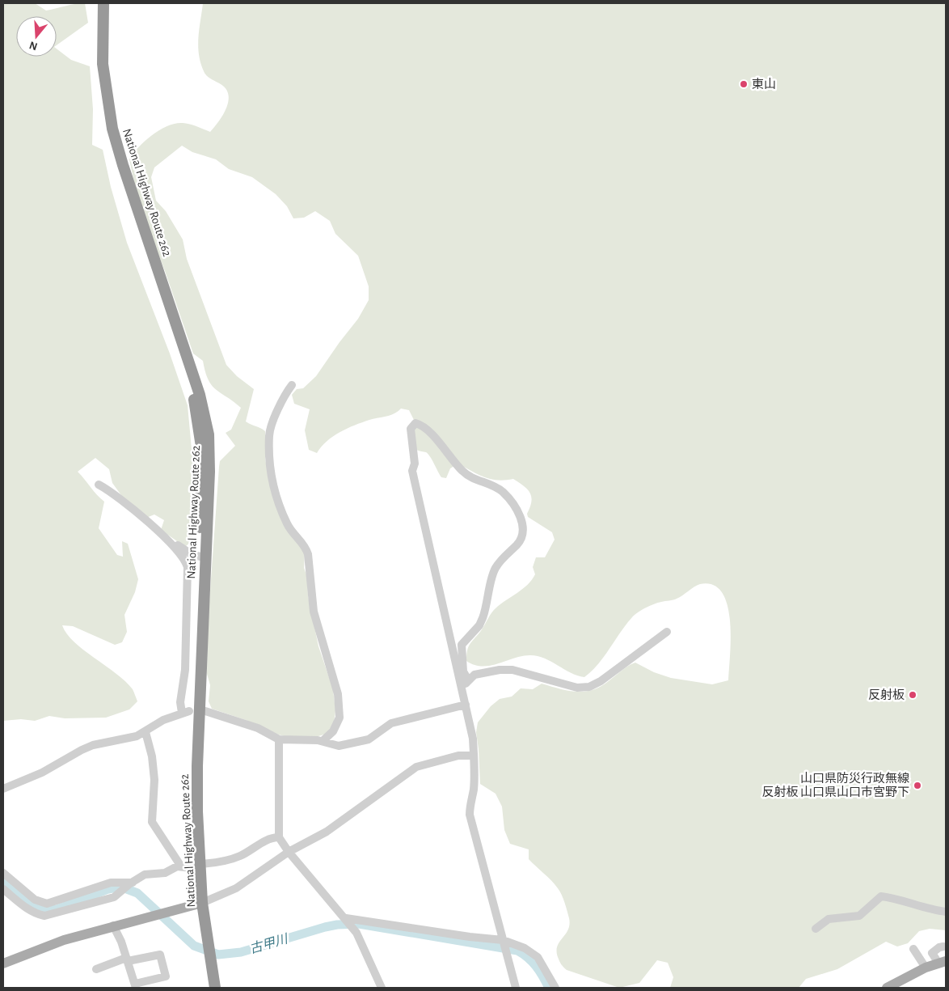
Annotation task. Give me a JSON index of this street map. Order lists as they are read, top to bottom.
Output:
{
  "streets": {
    "highway": ["National Highway Route 262"]
  },
  "water": ["古甲川"],
  "places": ["東山", "反射板", "山口県防災行政無線 反射板 山口県山口市宮野下"],
  "north": "bottom"
}
